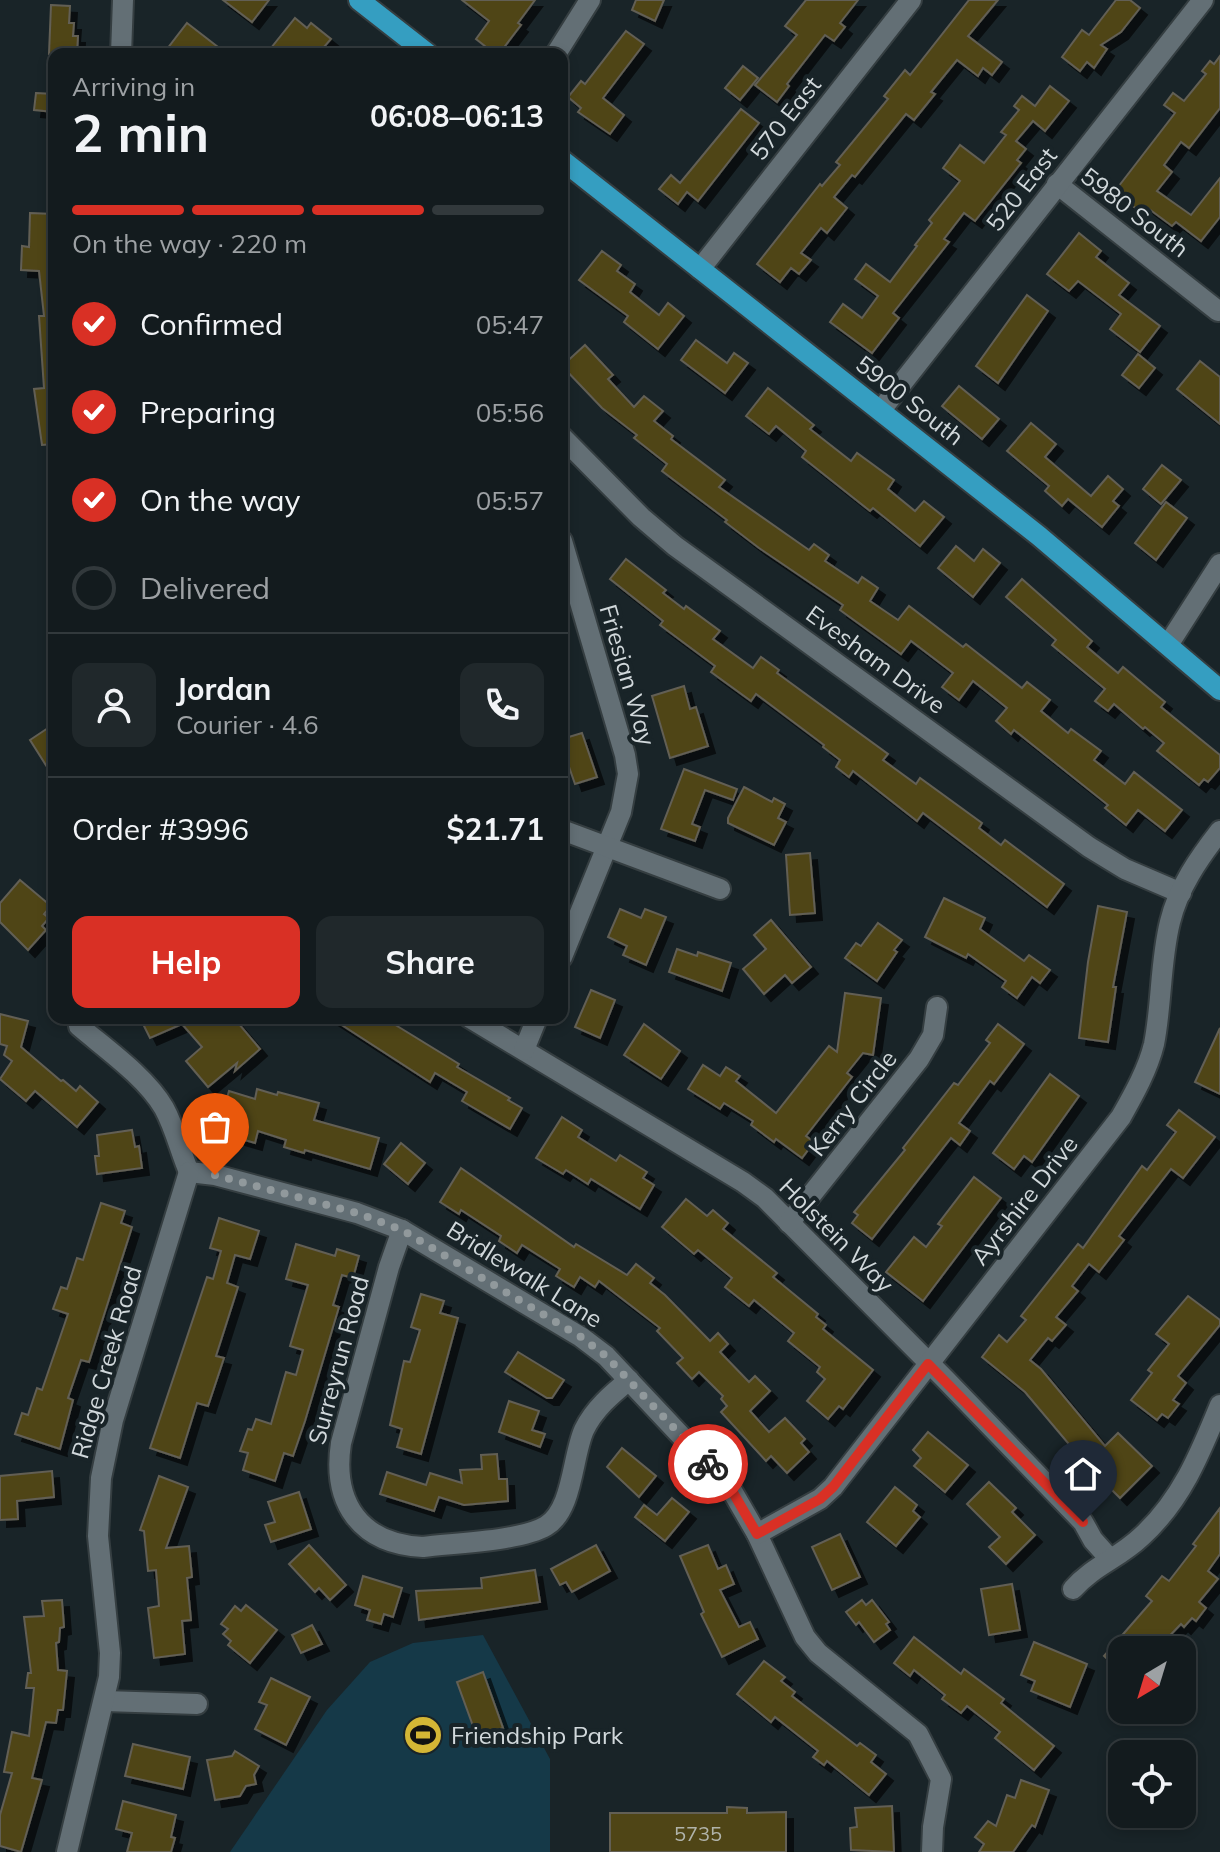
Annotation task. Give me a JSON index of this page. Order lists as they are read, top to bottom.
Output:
{
  "streets": {
    "main road": ["5900 South"],
    "street": [
      "570 East",
      "520 East",
      "5980 South",
      "Evesham Drive",
      "Friesian Way",
      "Kerry Circle",
      "Ayrshire Drive",
      "Holstein Way",
      "Bridlewalk Lane",
      "Surreyrun Road",
      "Ridge Creek Road"
    ]
  },
  "crossings": [
    ["570 East", "5900 South"],
    ["520 East", "5980 South"],
    ["520 East", "5900 South"],
    ["Evesham Drive", "Ayrshire Drive"],
    ["Kerry Circle", "Holstein Way"],
    ["Ayrshire Drive", "Holstein Way"],
    ["Ayrshire Drive", "Bridlewalk Lane"],
    ["Bridlewalk Lane", "Surreyrun Road"],
    ["Bridlewalk Lane", "Ridge Creek Road"]
  ],
  "places": {
    "sports": ["Friendship Park"]
  },
  "house_numbers": ["5735"],
  "north": "bottom left",
  "page": {
    "heading": ["2 min", "Arriving in", "06:08–06:13"],
    "panel": [
      "Jordan",
      "Courier · 4.6",
      "Order #3996",
      "$21.71"
    ],
    "bar": "On the way · 220 m",
    "list": [
      ["Confirmed", "05:47"],
      ["Preparing", "05:56"],
      ["On the way", "05:57"],
      "Delivered"
    ],
    "buttons": ["Help", "Share"]
  }
}
